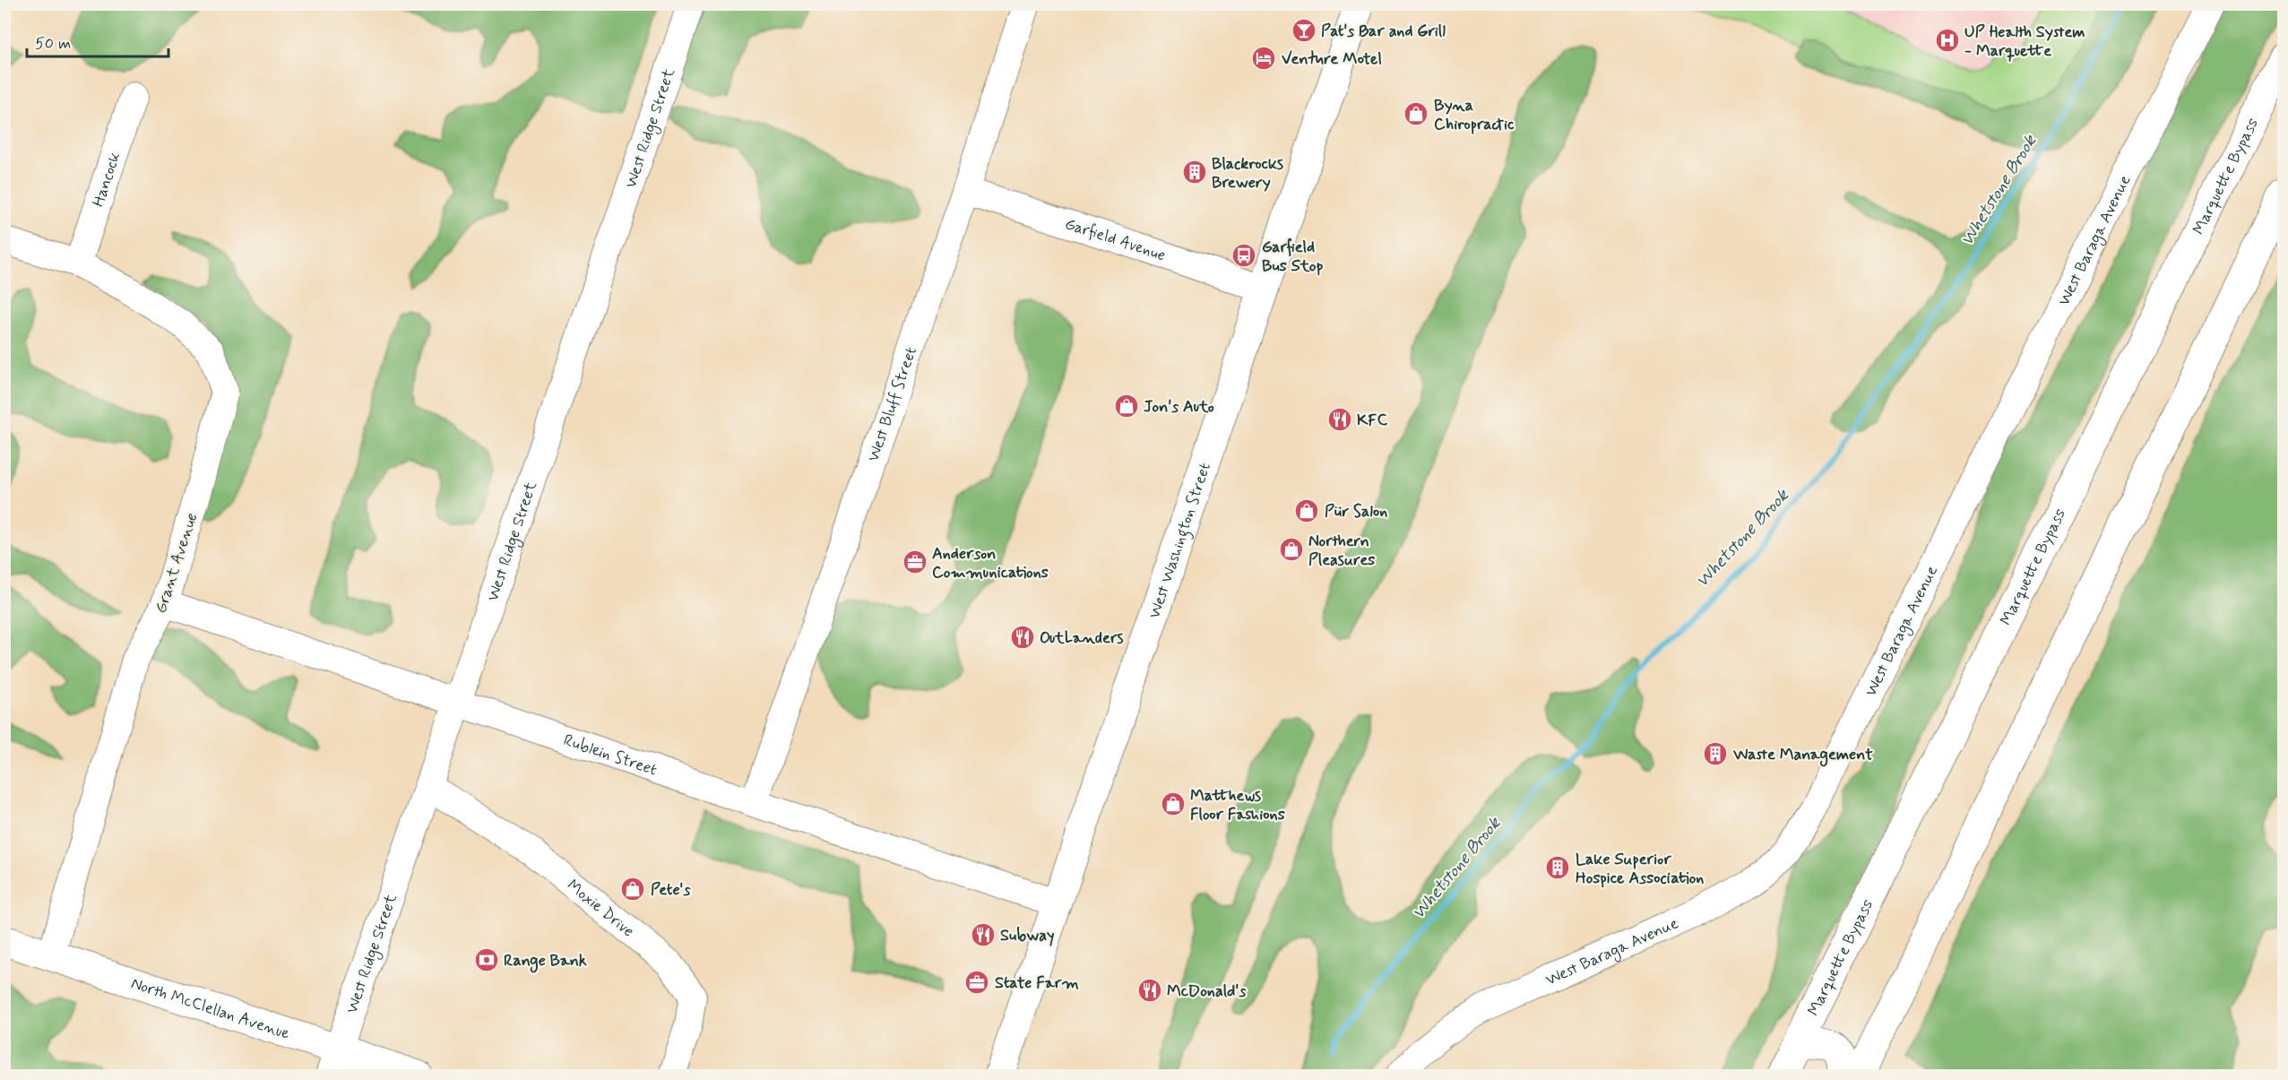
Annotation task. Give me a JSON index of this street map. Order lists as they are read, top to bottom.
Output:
{
  "streets": {
    "main road": ["Marquette Bypass", "West Washington Street", "North McClellan Avenue"],
    "street": [
      "West Ridge Street",
      "Hancock",
      "Garfield Avenue",
      "West Baraga Avenue",
      "West Bluff Street",
      "Grant Avenue",
      "Rublein Street",
      "Moxie Drive"
    ]
  },
  "crossings": [
    ["West Ridge Street", "Rublein Street"],
    ["West Ridge Street", "Moxie Drive"],
    ["West Ridge Street", "North McClellan Avenue"],
    ["Hancock", "Grant Avenue"],
    ["Garfield Avenue", "West Bluff Street"],
    ["Garfield Avenue", "West Washington Street"],
    ["West Bluff Street", "Rublein Street"],
    ["West Washington Street", "Rublein Street"],
    ["Grant Avenue", "Rublein Street"],
    ["Grant Avenue", "North McClellan Avenue"]
  ],
  "water": ["Whetstone Brook"],
  "places": {
    "bar": ["Pat's Bar and Grill"],
    "hospital": ["UP Health System - Marquette"],
    "hotel": ["Venture Motel"],
    "shop": [
      "Byna Chiropractic",
      "Jon's Auto",
      "Pür Salon",
      "Northern Pleasures",
      "Matthews Floor Fashions",
      "Pete's"
    ],
    "building": ["Blackrocks Brewery", "Waste Management", "Lake Superior Hospice Association"],
    "bus stop": ["Garfield Bus Stop"],
    "restaurant": [
      "KFC",
      "OutLanders",
      "Subway",
      "McDonald's"
    ],
    "office": ["Anderson Communications", "State Farm"],
    "bank": ["Range Bank"]
  },
  "scale_bar": "50 m"
}
